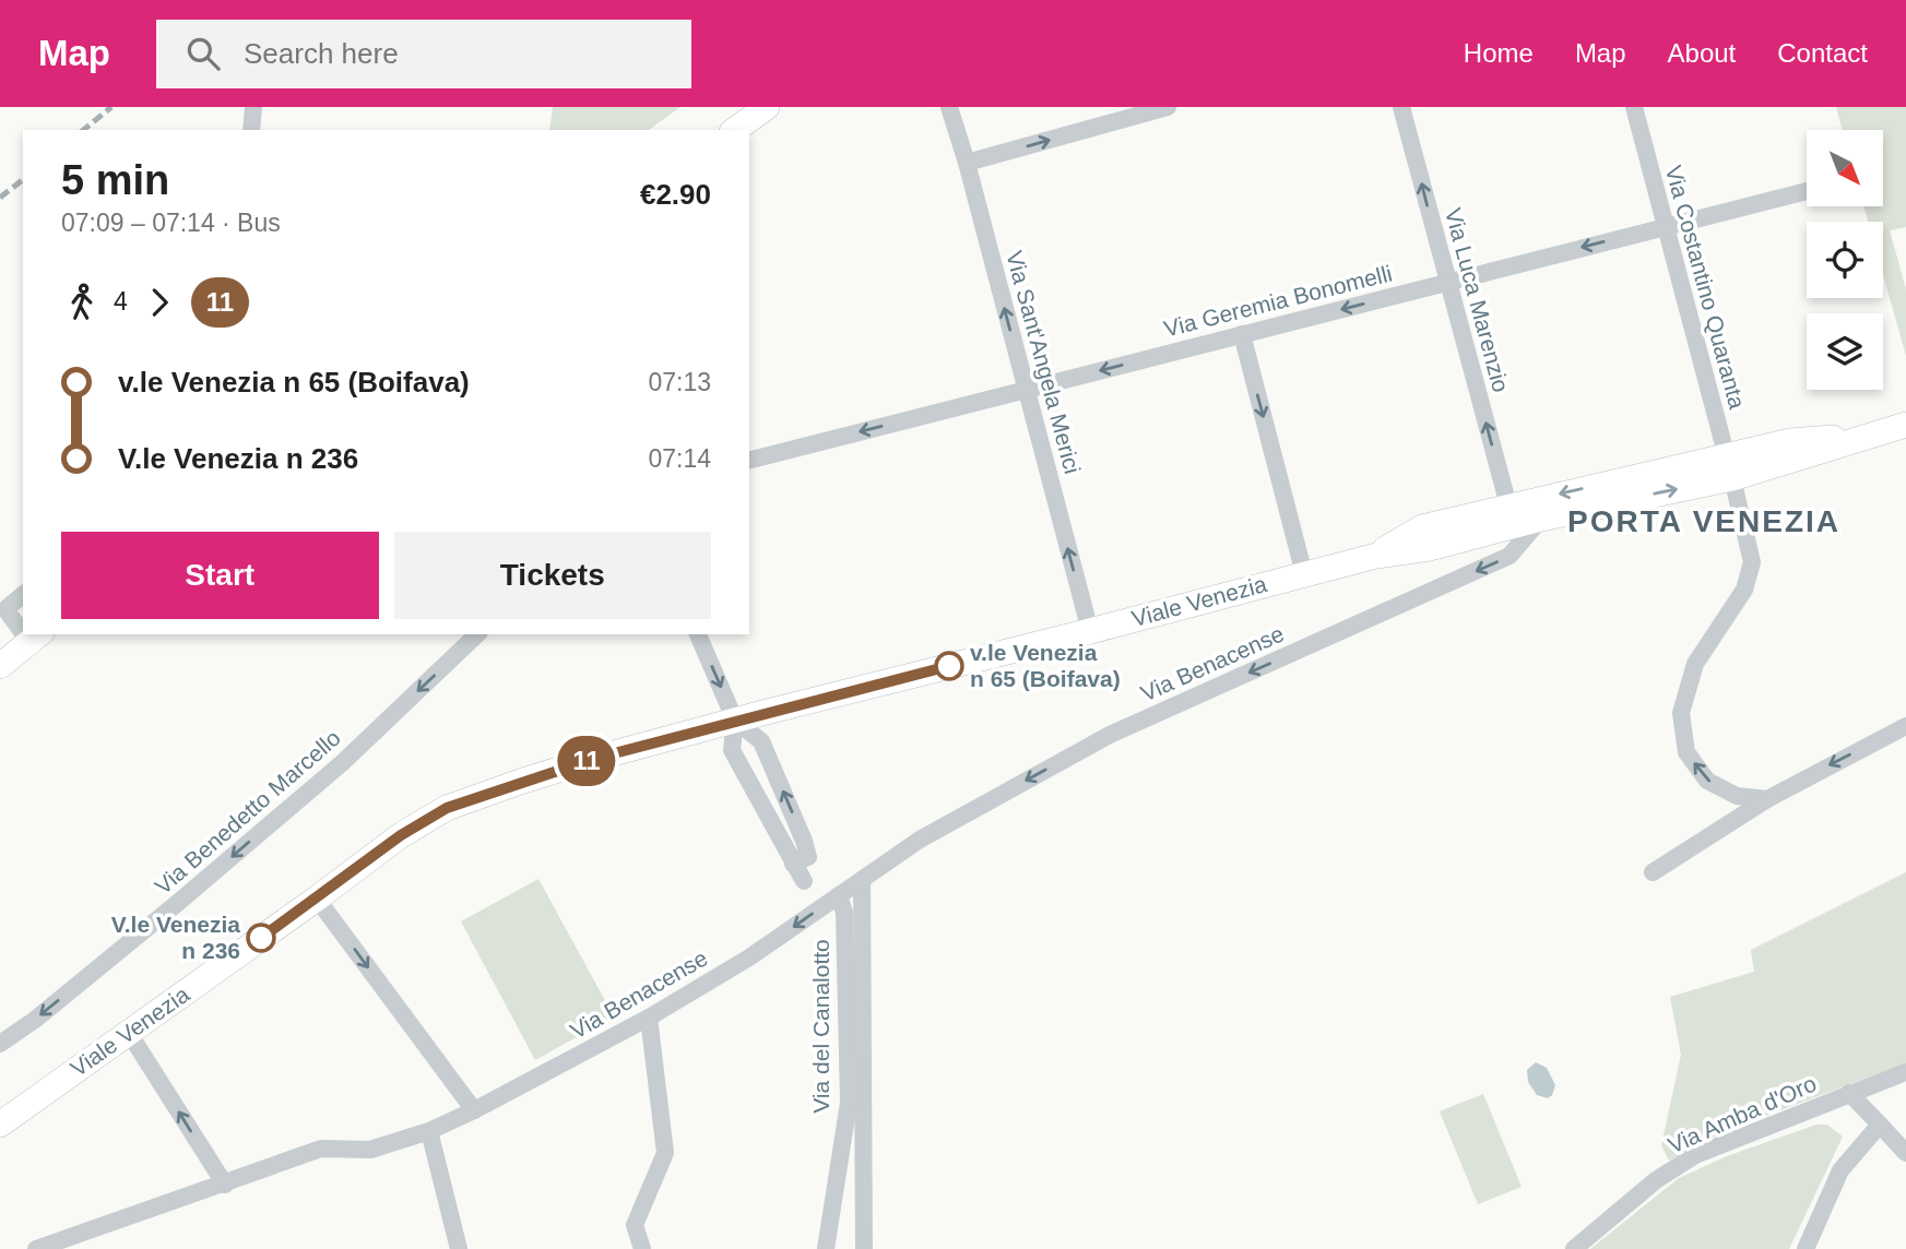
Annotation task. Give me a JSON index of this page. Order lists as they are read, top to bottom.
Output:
{
  "streets": {
    "street": [
      "Via Costantino Quaranta",
      "Via Luca Marenzio",
      "Via Geremia Bonomelli",
      "Via Sant'Angela Merici",
      "Viale Venezia",
      "Via Benacense",
      "Via Benedetto Marcello",
      "Via del Canalotto",
      "Via Amba d'Oro"
    ]
  },
  "crossings": [
    ["Via Costantino Quaranta", "Via Geremia Bonomelli"],
    ["Via Costantino Quaranta", "Viale Venezia"],
    ["Via Luca Marenzio", "Via Geremia Bonomelli"],
    ["Via Luca Marenzio", "Viale Venezia"],
    ["Via Geremia Bonomelli", "Via Sant'Angela Merici"],
    ["Via Sant'Angela Merici", "Viale Venezia"],
    ["Viale Venezia", "Via Benacense"],
    ["Via Benacense", "Via del Canalotto"]
  ],
  "one_way": [
    "Via Costantino Quaranta",
    "Via Luca Marenzio",
    "Via Geremia Bonomelli",
    "Via Sant'Angela Merici",
    "Via Benacense",
    "Via Benedetto Marcello"
  ],
  "districts": ["PORTA VENEZIA"],
  "places": ["v.le Venezia n 65 (Boifava)", "V.le Venezia n 236"],
  "lines": ["bus line 11"],
  "north": "bottom right",
  "page": {
    "header": "Map",
    "search": "Search here",
    "nav": [
      "Home",
      "Map",
      "About",
      "Contact"
    ],
    "on_map": "11",
    "heading": ["5 min", "07:09 – 07:14 · Bus", "€2.90"],
    "legs": ["4", "11"],
    "list": [
      {
        "name": "v.le Venezia n 65 (Boifava)",
        "value": "07:13"
      },
      {
        "name": "V.le Venezia n 236",
        "value": "07:14"
      }
    ],
    "buttons": ["Start", "Tickets"]
  }
}
